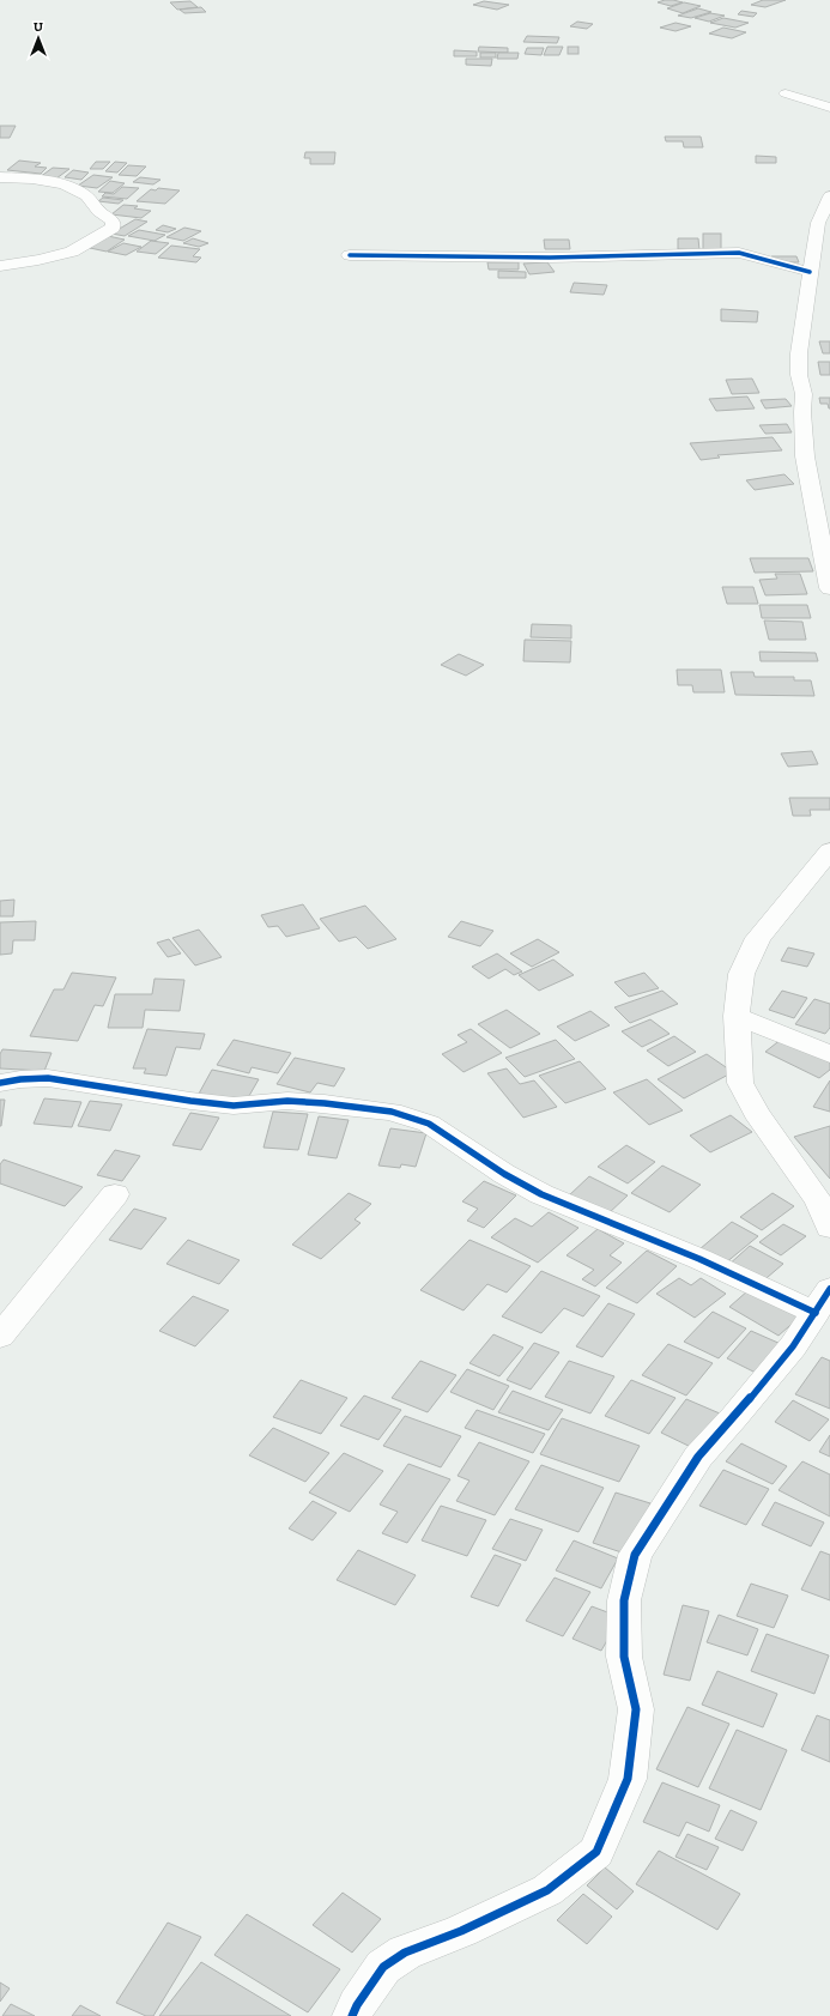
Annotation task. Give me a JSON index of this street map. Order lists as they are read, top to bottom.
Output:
{
  "north": "top"
}
